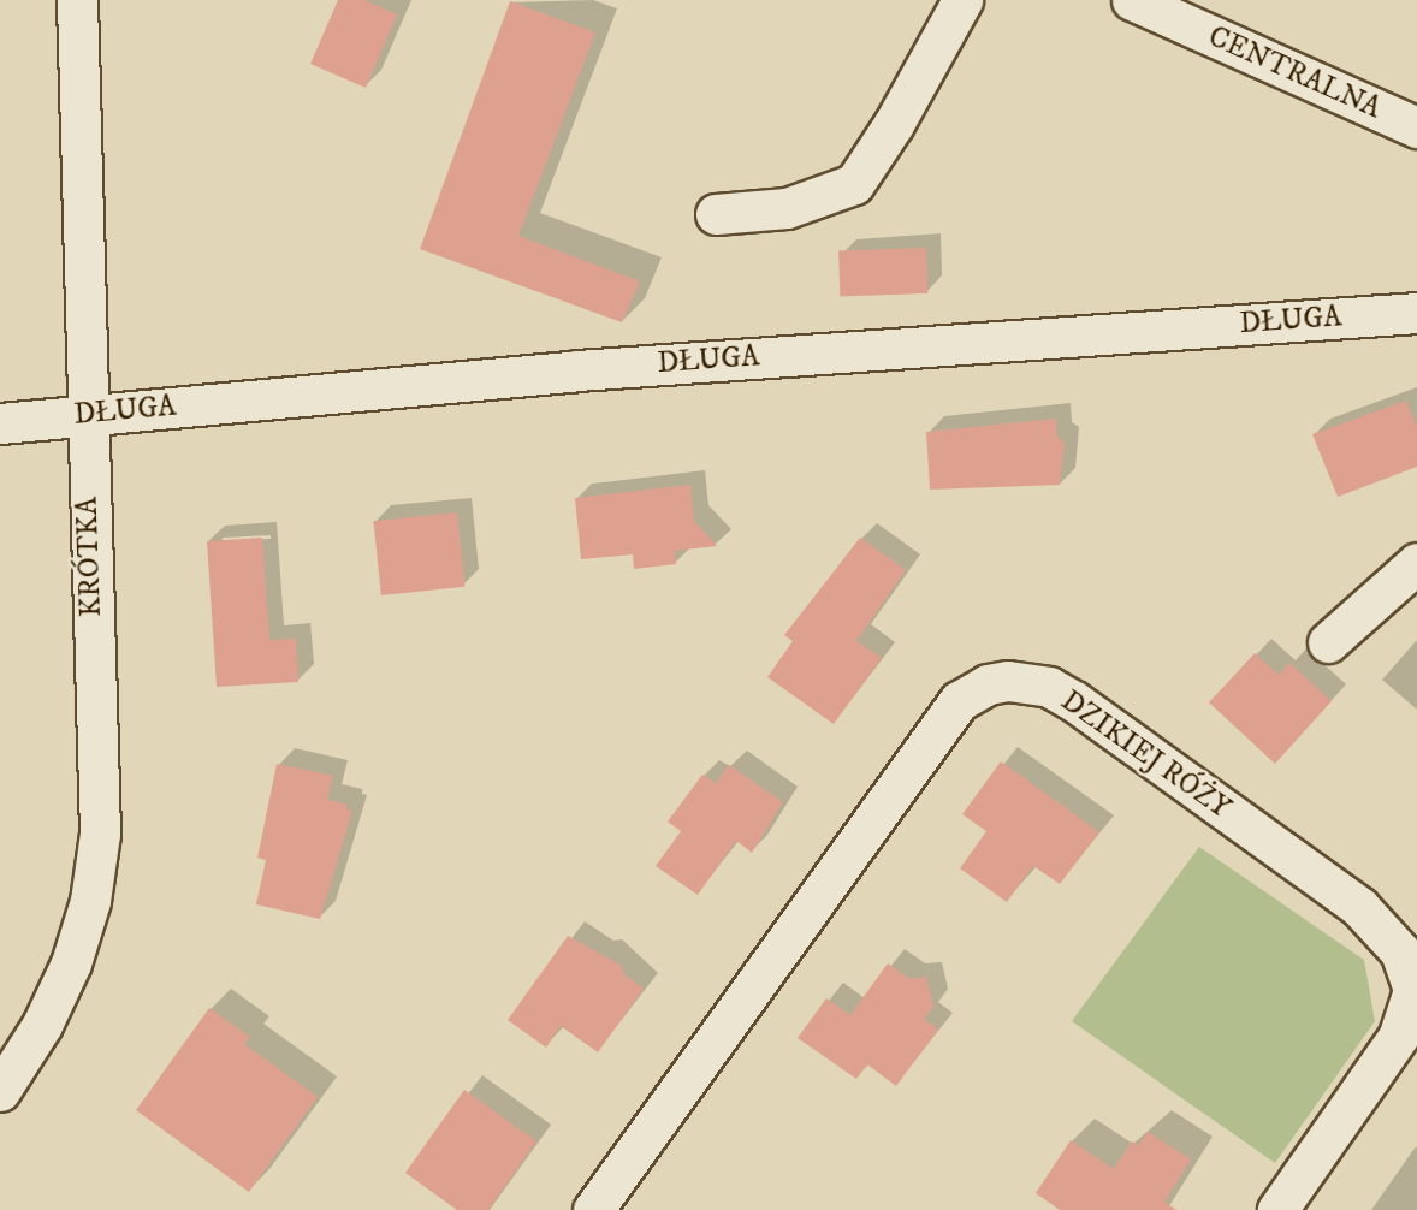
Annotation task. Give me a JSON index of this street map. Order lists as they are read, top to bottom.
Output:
{
  "streets": {
    "street": [
      "CENTRALNA",
      "DŁUGA",
      "KRÓTKA",
      "DZIKIEJ RÓŻY"
    ]
  },
  "crossings": [
    ["DŁUGA", "KRÓTKA"]
  ]
}
